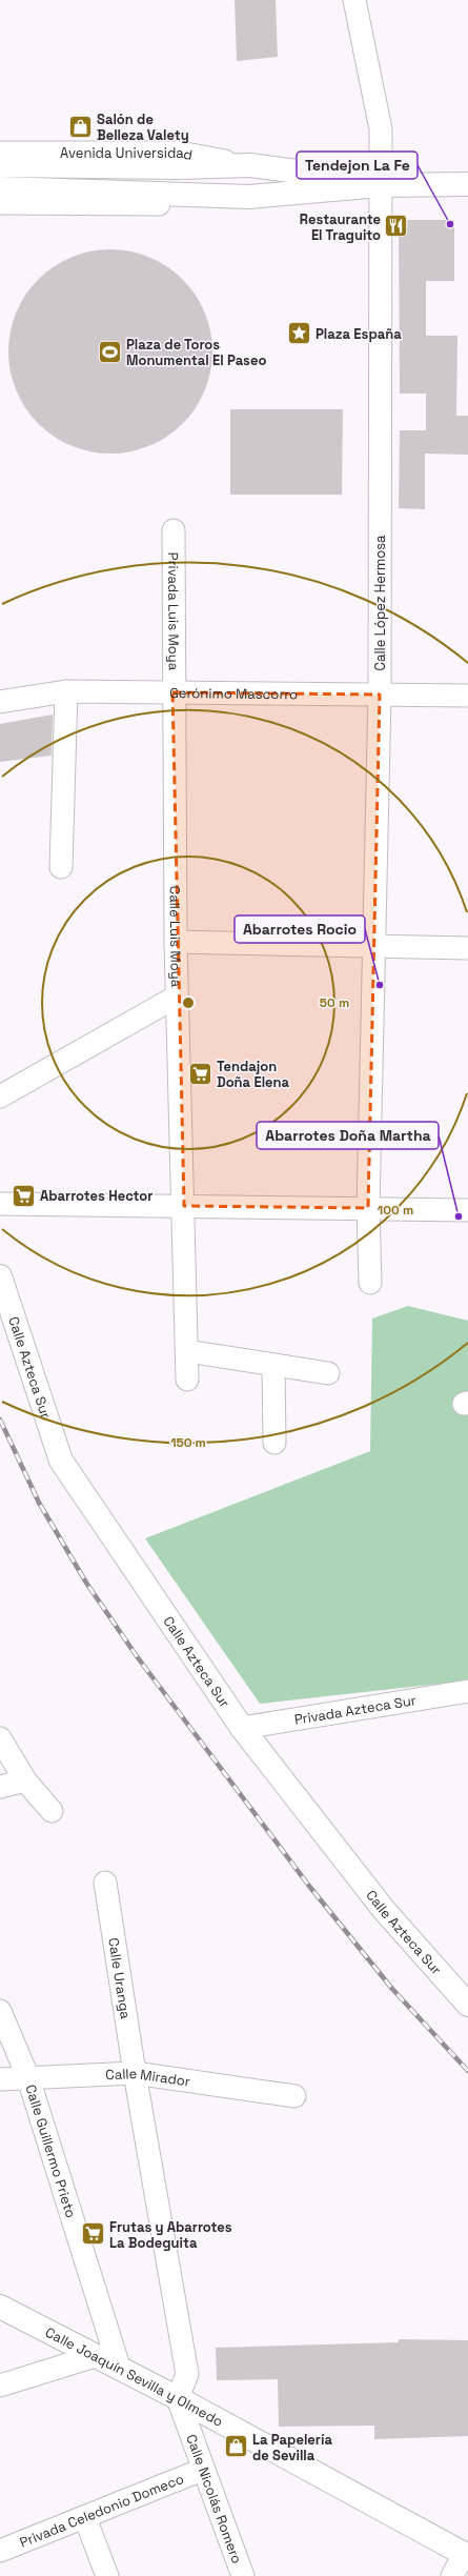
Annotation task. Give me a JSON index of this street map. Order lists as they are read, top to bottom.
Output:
{
  "streets": {
    "street": [
      "Avenida Universidad",
      "Calle López Hermosa",
      "Privada Luis Moya",
      "Gerónimo Mascorro",
      "Calle Luis Moya",
      "Calle Azteca Sur",
      "Privada Azteca Sur",
      "Calle Uranga",
      "Calle Mirador",
      "Calle Guillermo Prieto",
      "Calle Joaquín Sevilla y Olmedo",
      "Calle Nicolás Romero",
      "Privada Celedonio Domeco"
    ]
  },
  "crossings": [
    ["Avenida Universidad", "Calle López Hermosa"],
    ["Calle López Hermosa", "Gerónimo Mascorro"],
    ["Privada Luis Moya", "Gerónimo Mascorro"],
    ["Privada Luis Moya", "Calle Luis Moya"],
    ["Gerónimo Mascorro", "Calle Luis Moya"],
    ["Calle Azteca Sur", "Privada Azteca Sur"],
    ["Calle Uranga", "Calle Mirador"],
    ["Calle Uranga", "Calle Joaquín Sevilla y Olmedo"],
    ["Calle Uranga", "Calle Nicolás Romero"],
    ["Calle Mirador", "Calle Guillermo Prieto"],
    ["Calle Guillermo Prieto", "Calle Joaquín Sevilla y Olmedo"],
    ["Calle Joaquín Sevilla y Olmedo", "Calle Nicolás Romero"],
    ["Calle Nicolás Romero", "Privada Celedonio Domeco"]
  ],
  "places": {
    "shop": ["Salón de Belleza Valety", "La Papelería de Sevilla"],
    "other": ["Tendejon La Fe", "Abarrotes Rocio", "Abarrotes Doña Martha"],
    "restaurant": ["Restaurante El Traguito"],
    "place": ["Plaza España"],
    "sports": ["Plaza de Toros Monumental El Paseo"],
    "supermarket": ["Tendajon Doña Elena", "Abarrotes Hector", "Frutas y Abarrotes La Bodeguita"]
  },
  "rings": ["50 m", "100 m", "150 m"]
}
